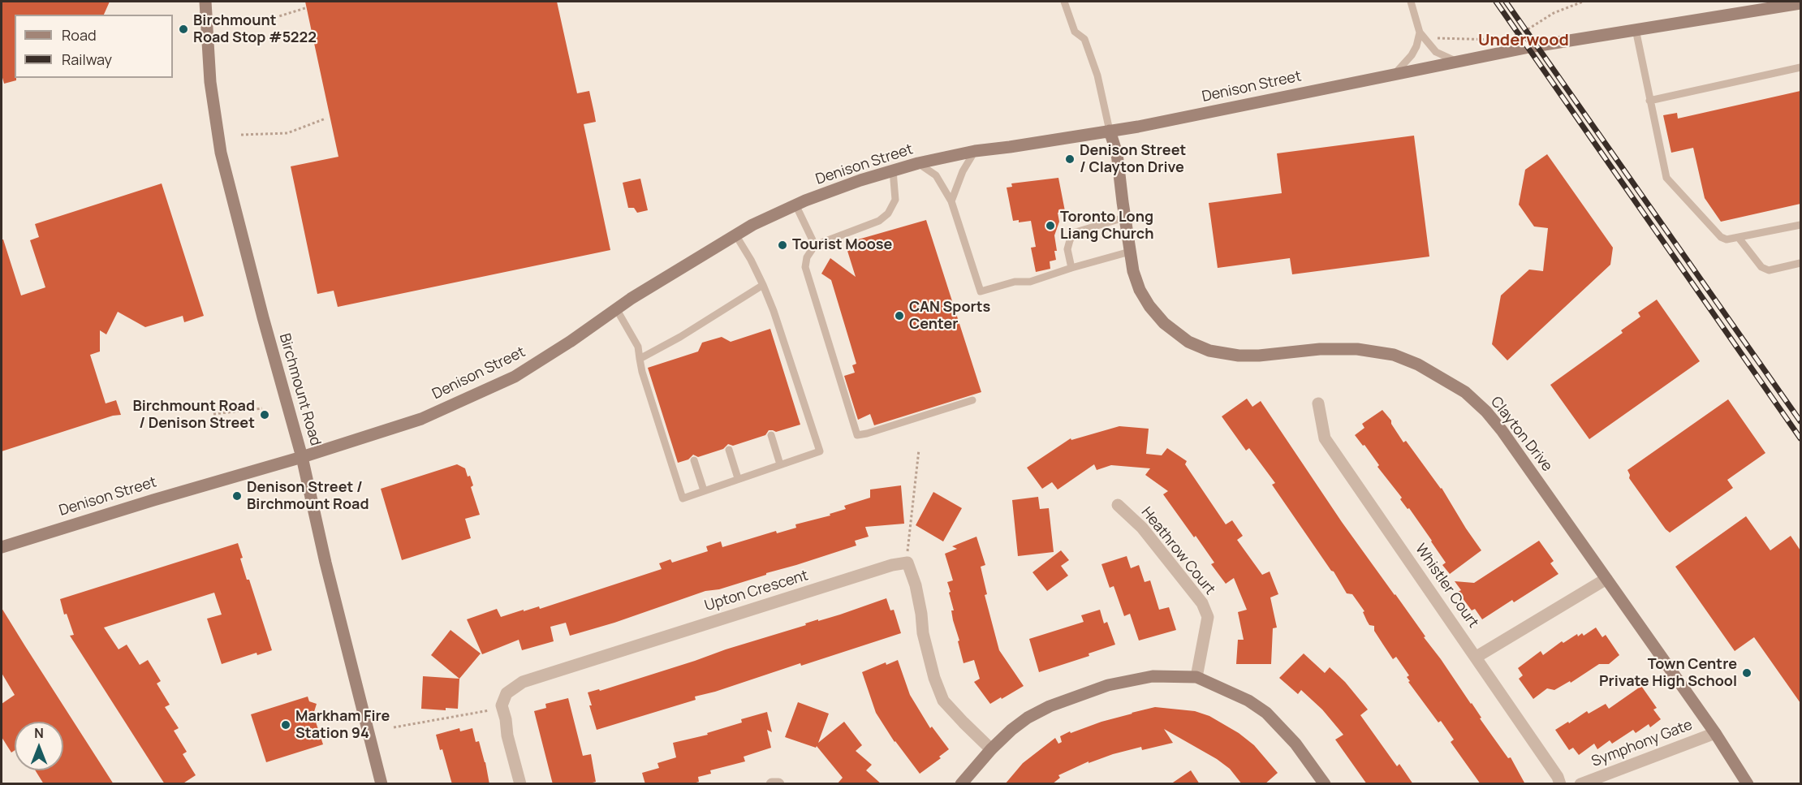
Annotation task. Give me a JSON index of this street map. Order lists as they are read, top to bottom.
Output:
{
  "streets": {
    "main road": ["Denison Street", "Birchmount Road", "Clayton Drive"],
    "street": [
      "Heathrow Court",
      "Whistler Court",
      "Upton Crescent",
      "Symphony Gate"
    ]
  },
  "crossings": [
    ["Denison Street", "Birchmount Road"],
    ["Denison Street", "Clayton Drive"],
    ["Clayton Drive", "Symphony Gate"]
  ],
  "districts": ["Underwood"],
  "places": [
    "Birchmount Road Stop #5222",
    "Denison Street / Clayton Drive",
    "Toronto Long Liang Church",
    "Tourist Moose",
    "CAN Sports Center",
    "Birchmount Road / Denison Street",
    "Denison Street / Birchmount Road",
    "Town Centre Private High School",
    "Markham Fire Station 94"
  ],
  "legend": ["Road", "Railway"],
  "north": "top"
}
